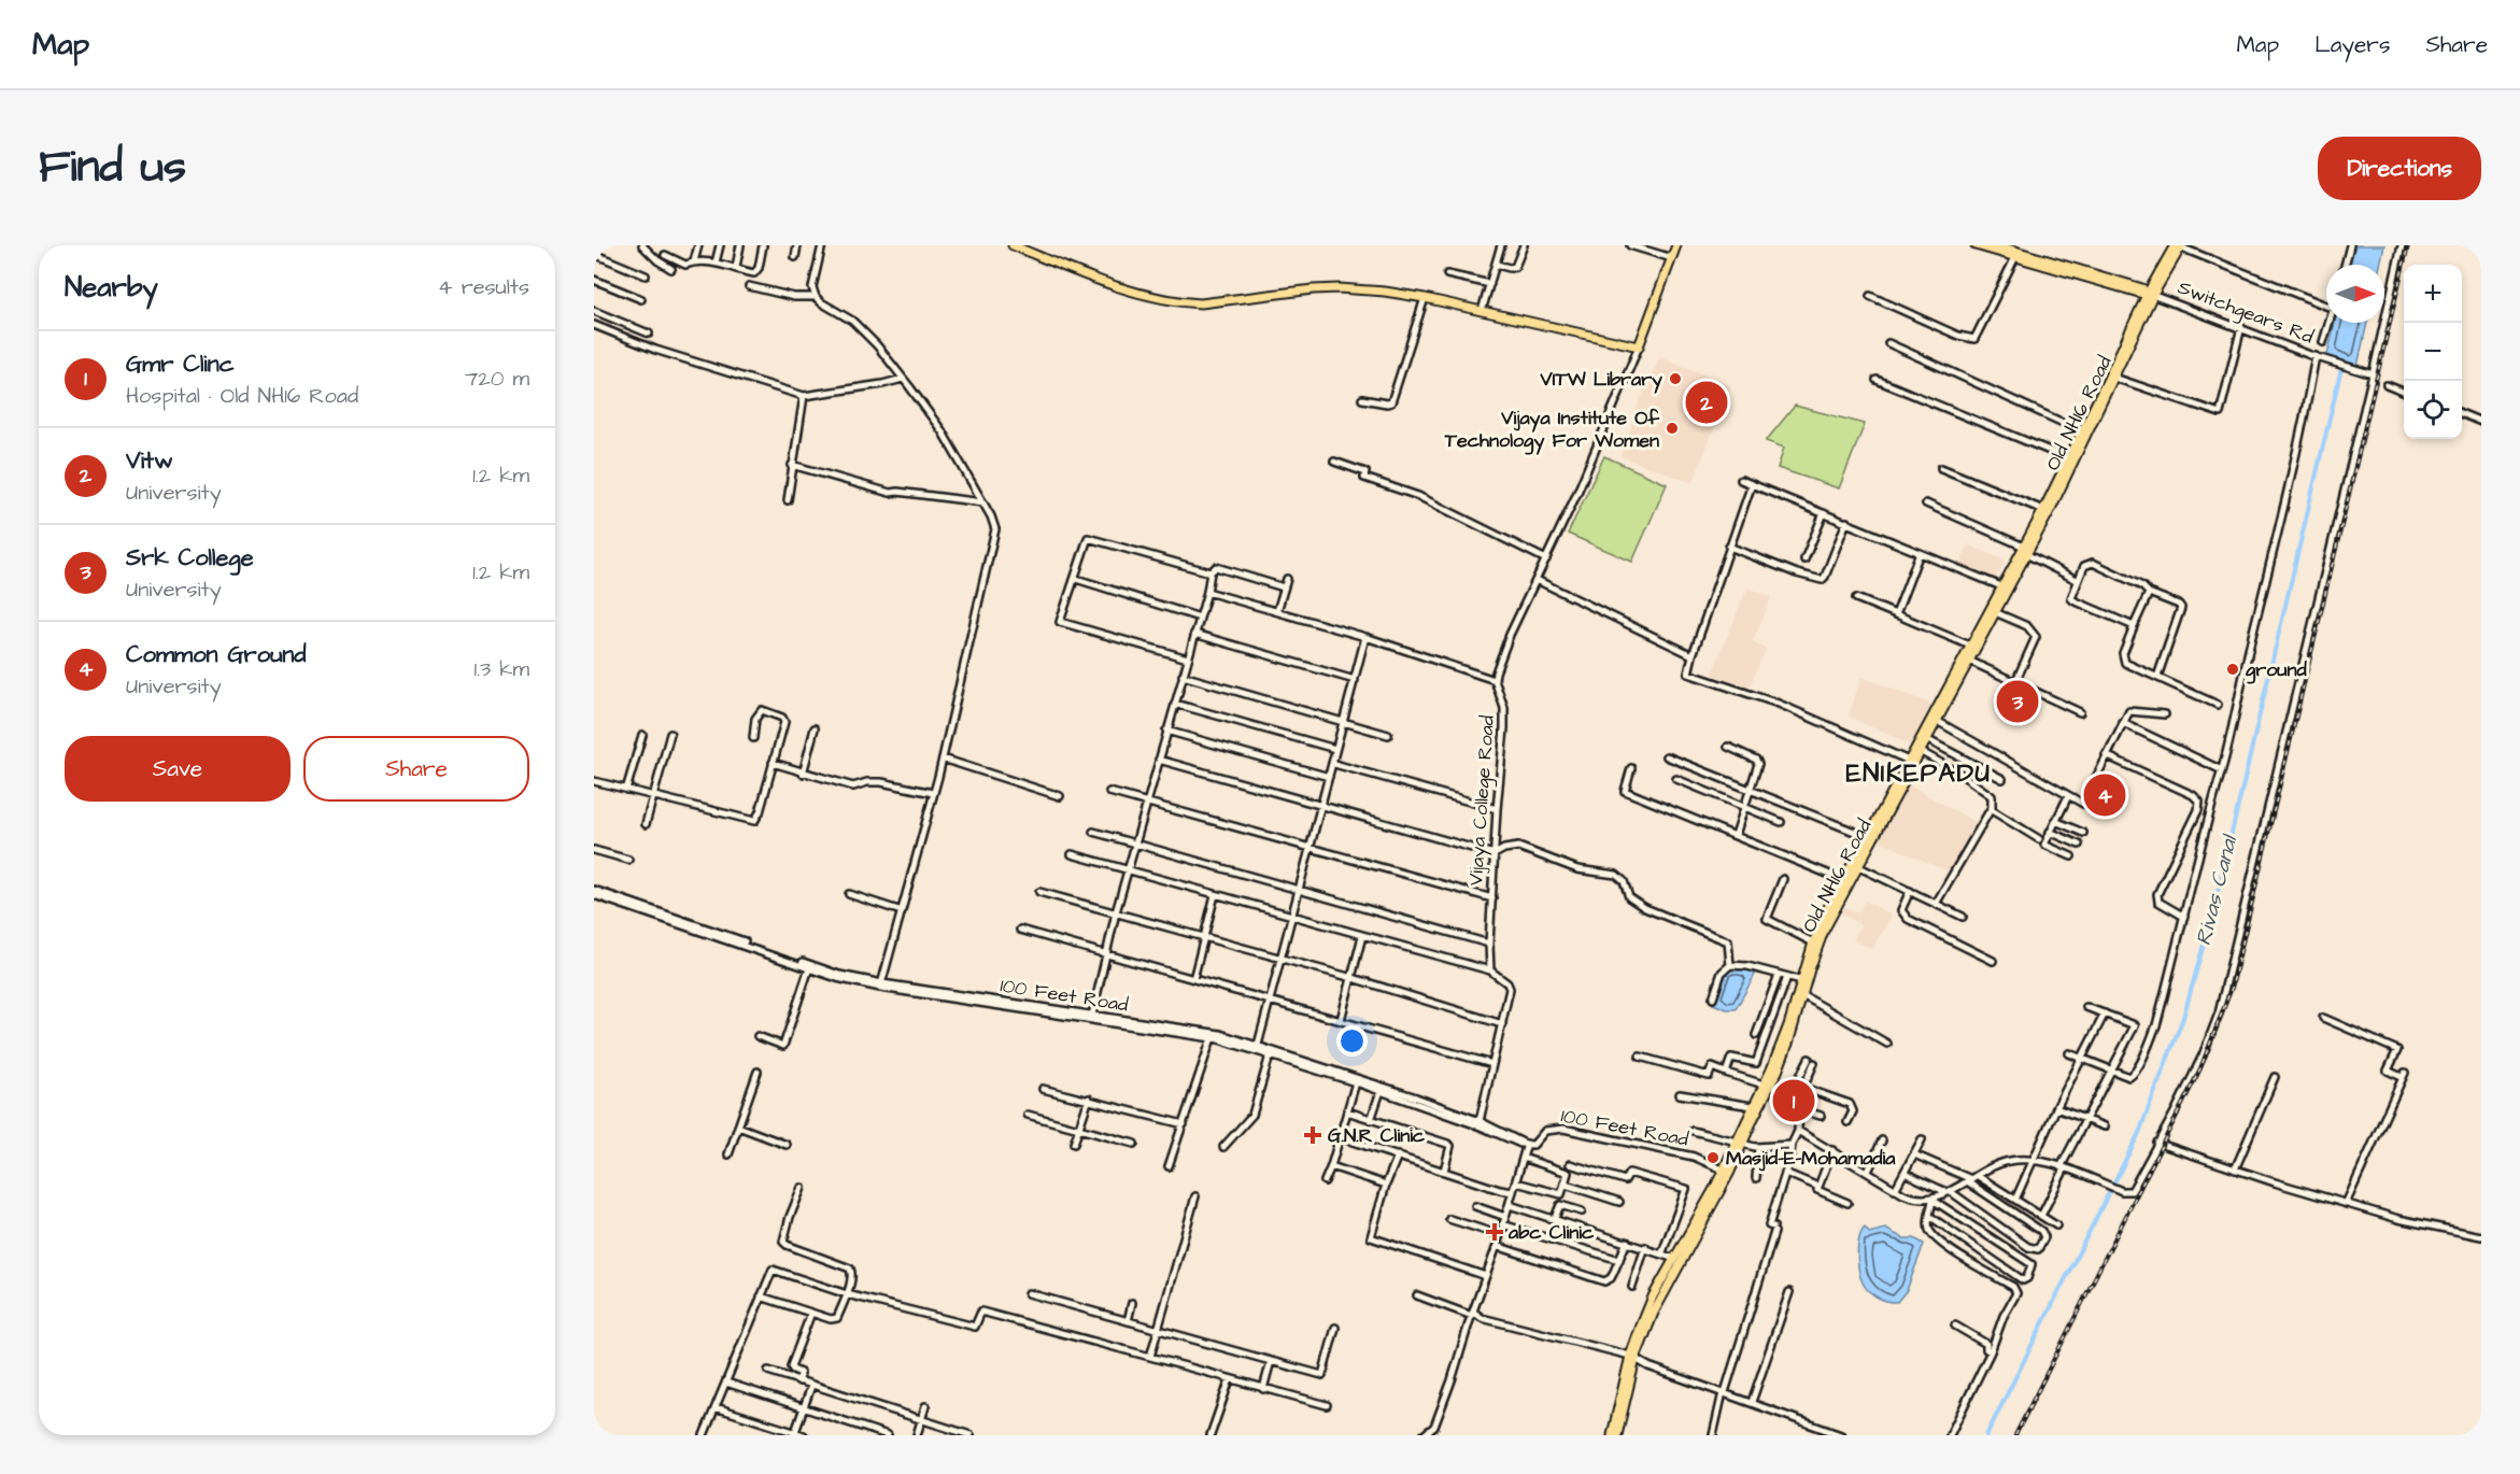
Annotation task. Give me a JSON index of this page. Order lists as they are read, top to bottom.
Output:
{
  "streets": {
    "main road": ["Old NH16 Road"],
    "street": ["Switchgears Rd", "Vijaya College Road", "100 Feet Road"]
  },
  "crossings": [
    ["Switchgears Rd", "Old NH16 Road"],
    ["Old NH16 Road", "100 Feet Road"]
  ],
  "districts": ["ENIKEPADU"],
  "water": ["Rivas Canal"],
  "places": {
    "other": [
      "VITW Library",
      "Vijaya Institute Of Technology For Women",
      "ground",
      "Masjid-E-Mohamadia"
    ],
    "health": ["G.N.R Clinic", "abc Clinic"]
  },
  "north": "right",
  "page": {
    "header": "Map",
    "nav": ["Map", "Layers", "Share"],
    "title": "Find us",
    "buttons": [
      "Directions",
      ["Save", "Share"]
    ],
    "heading": ["Nearby", "4 results"],
    "map_buttons": ["+", "−"],
    "list": [
      {
        "mark": "1",
        "name": "Gmr Clinc",
        "note": "Hospital · Old NH16 Road",
        "value": "720 m"
      },
      {
        "mark": "2",
        "name": "Vitw",
        "note": "University",
        "value": "1.2 km"
      },
      {
        "mark": "3",
        "name": "Srk College",
        "note": "University",
        "value": "1.2 km"
      },
      {
        "mark": "4",
        "name": "Common Ground",
        "note": "University",
        "value": "1.3 km"
      }
    ],
    "pins": [
      "2",
      "3",
      "4",
      "1"
    ]
  }
}
